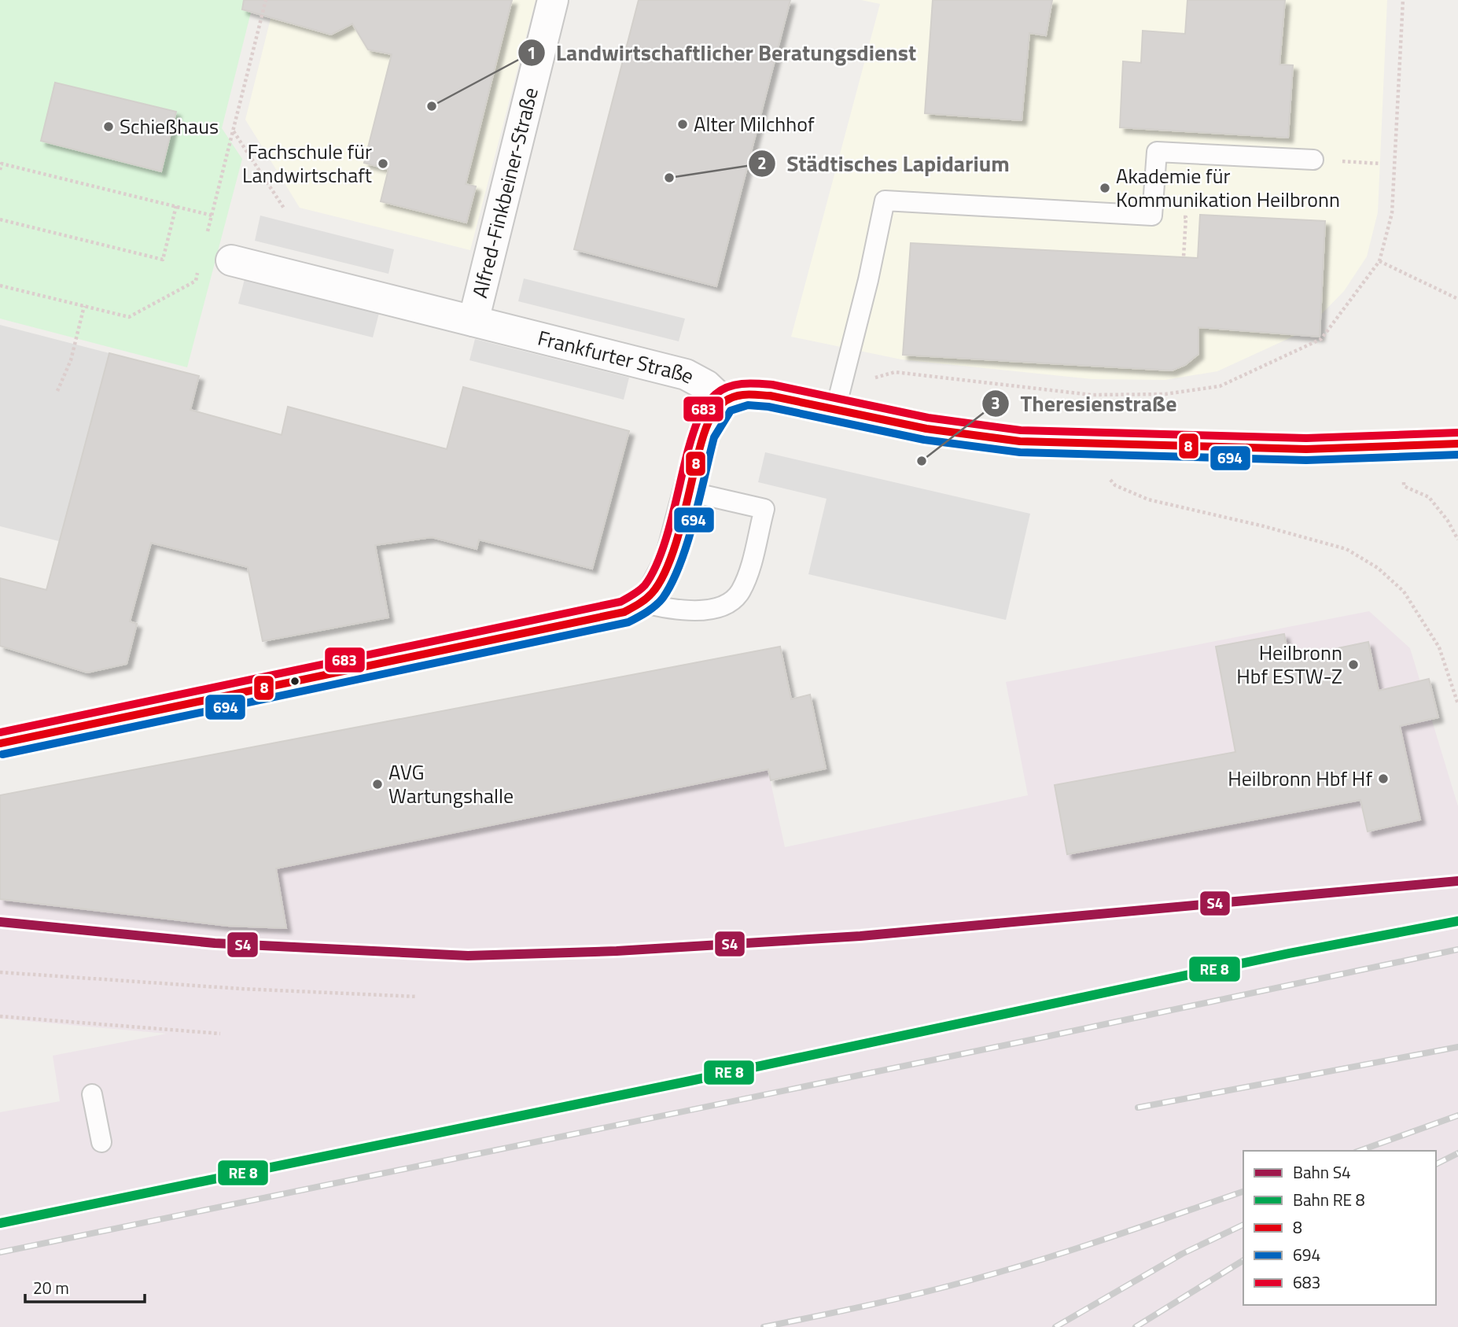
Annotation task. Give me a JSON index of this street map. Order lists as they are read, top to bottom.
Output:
{
  "streets": {
    "street": ["Alfred-Finkbeiner-Straße", "Frankfurter Straße"]
  },
  "crossings": [
    ["Alfred-Finkbeiner-Straße", "Frankfurter Straße"]
  ],
  "places": [
    "Landwirtschaftlicher Beratungsdienst",
    "Alter Milchhof",
    "Schießhaus",
    "Fachschule für Landwirtschaft",
    "Städtisches Lapidarium",
    "Akademie für Kommunikation Heilbronn",
    "Theresienstraße",
    "Heilbronn Hbf ESTW-Z",
    "Heilbronn Hbf Hf",
    "AVG Wartungshalle"
  ],
  "lines": [
    "transit line 683",
    "transit line 8",
    "transit line 694",
    "rail line S4"
  ],
  "legend": [
    "Bahn S4",
    "Bahn RE 8",
    "8",
    "694",
    "683"
  ],
  "scale_bar": "20 m"
}
